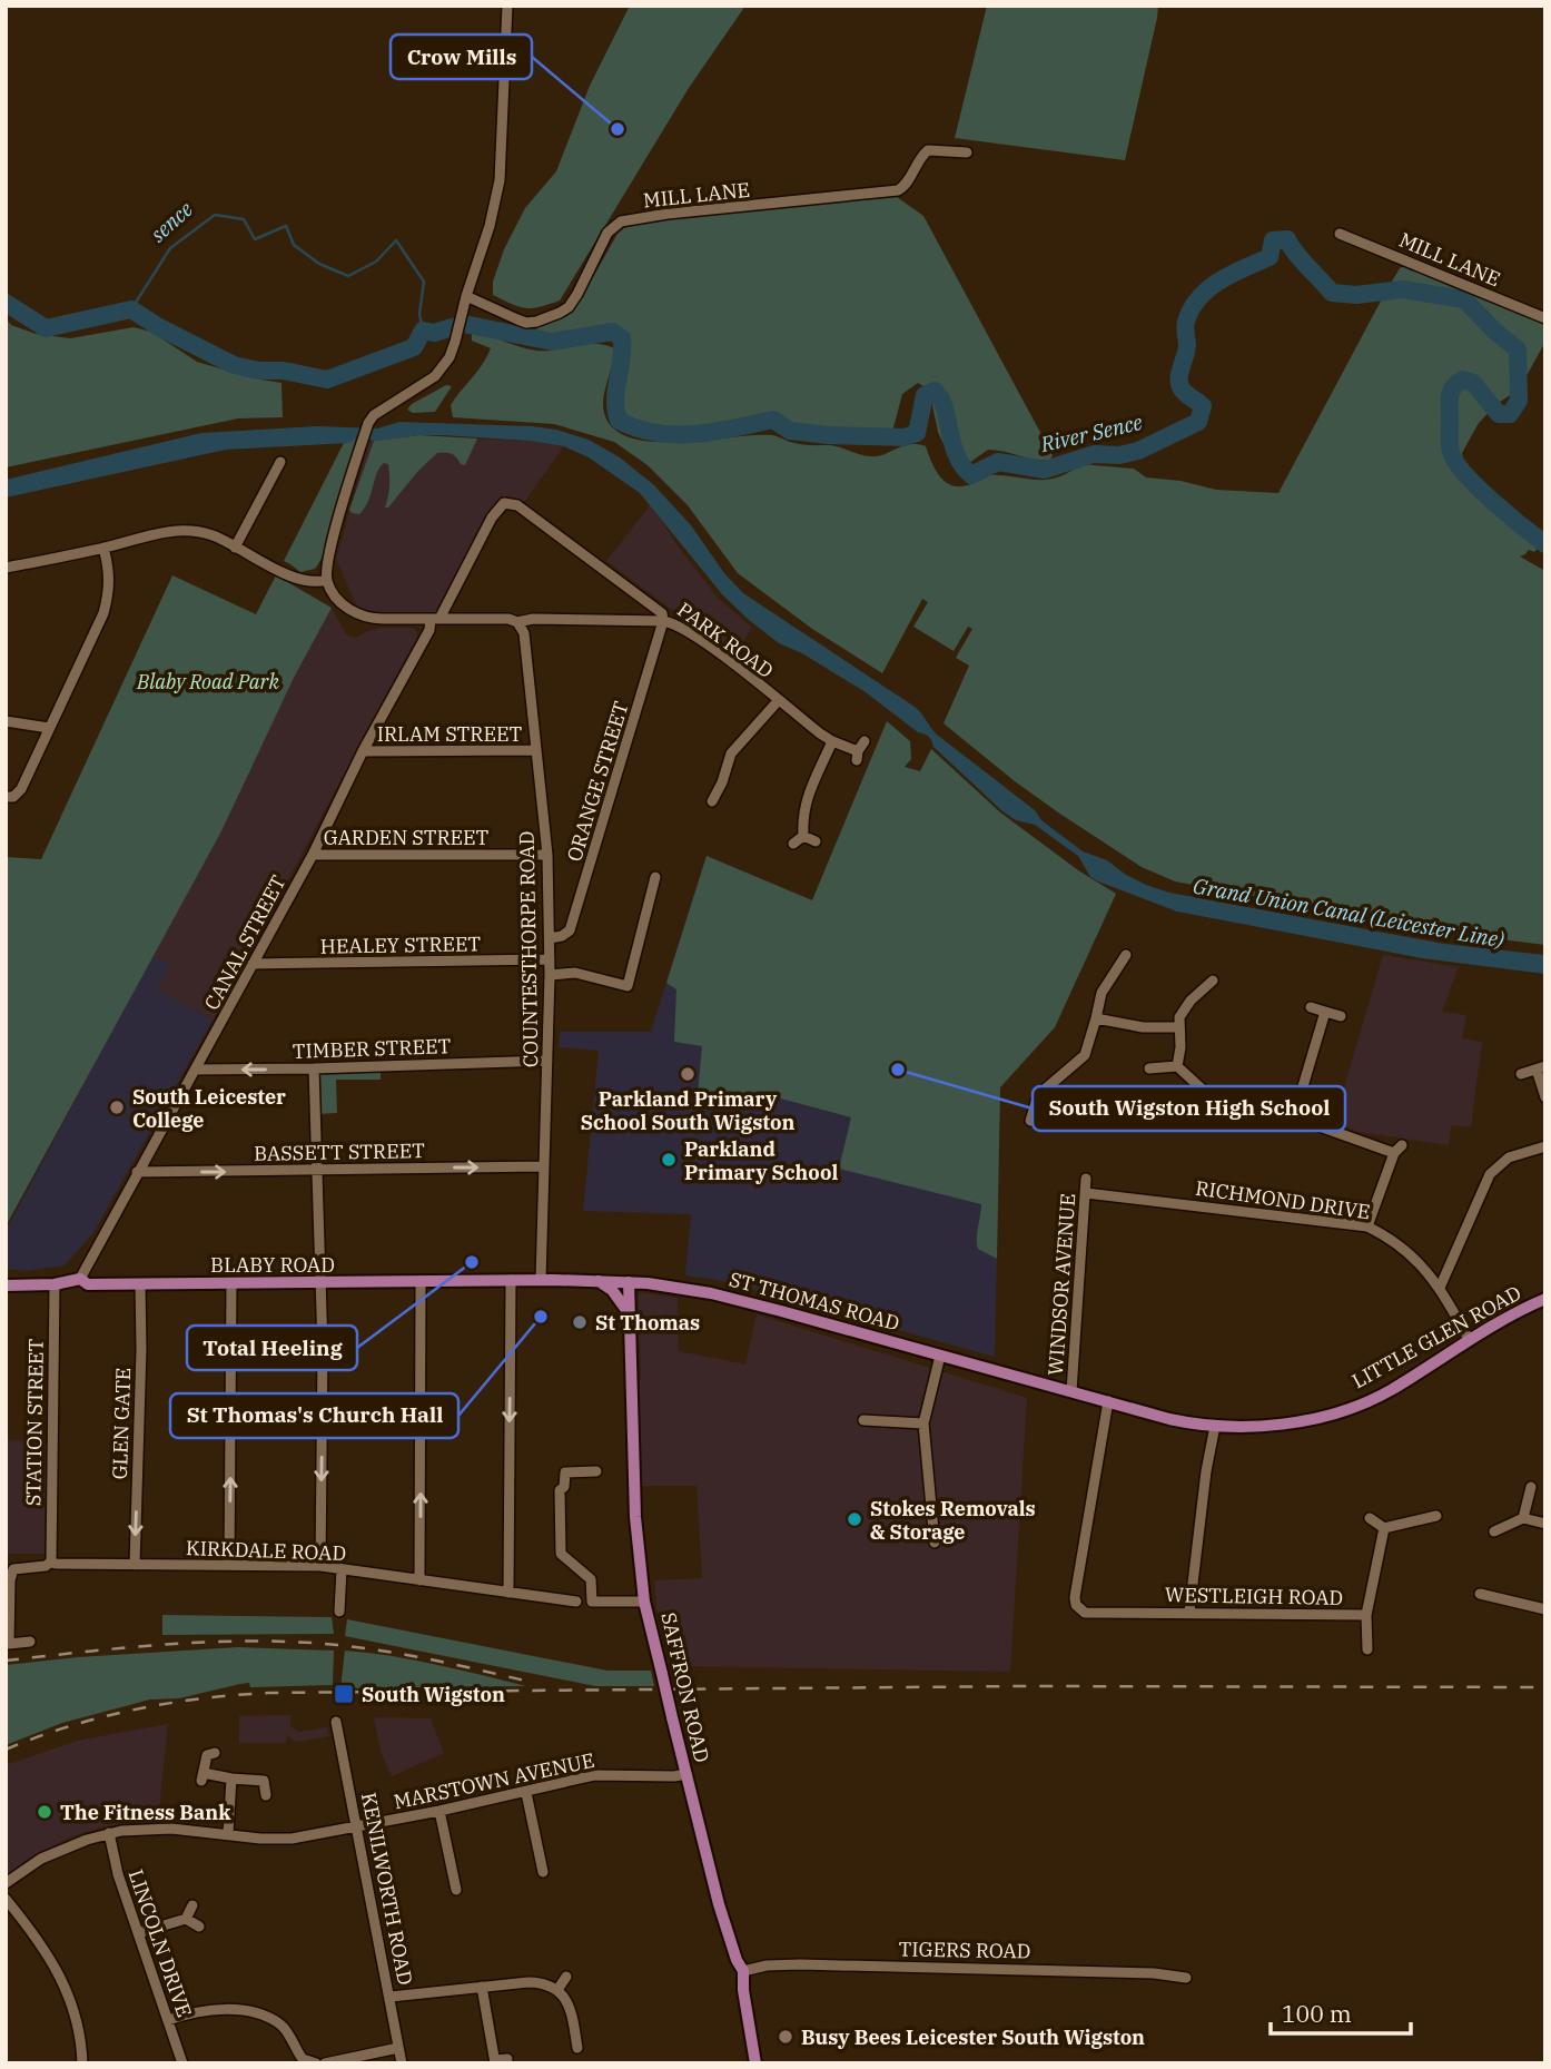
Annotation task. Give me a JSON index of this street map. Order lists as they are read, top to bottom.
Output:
{
  "streets": {
    "main road": [
      "BLABY ROAD",
      "ST THOMAS ROAD",
      "LITTLE GLEN ROAD",
      "SAFFRON ROAD"
    ],
    "street": [
      "MILL LANE",
      "PARK ROAD",
      "IRLAM STREET",
      "ORANGE STREET",
      "GARDEN STREET",
      "CANAL STREET",
      "HEALEY STREET",
      "COUNTESTHORPE ROAD",
      "TIMBER STREET",
      "BASSETT STREET",
      "RICHMOND DRIVE",
      "WINDSOR AVENUE",
      "STATION STREET",
      "GLEN GATE",
      "KIRKDALE ROAD",
      "WESTLEIGH ROAD",
      "MARSTOWN AVENUE",
      "KENILWORTH ROAD",
      "LINCOLN DRIVE",
      "TIGERS ROAD"
    ]
  },
  "crossings": [
    ["PARK ROAD", "ORANGE STREET"],
    ["PARK ROAD", "CANAL STREET"],
    ["IRLAM STREET", "CANAL STREET"],
    ["IRLAM STREET", "COUNTESTHORPE ROAD"],
    ["ORANGE STREET", "COUNTESTHORPE ROAD"],
    ["GARDEN STREET", "CANAL STREET"],
    ["GARDEN STREET", "COUNTESTHORPE ROAD"],
    ["CANAL STREET", "HEALEY STREET"],
    ["CANAL STREET", "TIMBER STREET"],
    ["CANAL STREET", "BASSETT STREET"],
    ["CANAL STREET", "BLABY ROAD"],
    ["HEALEY STREET", "COUNTESTHORPE ROAD"],
    ["COUNTESTHORPE ROAD", "TIMBER STREET"],
    ["COUNTESTHORPE ROAD", "BASSETT STREET"],
    ["COUNTESTHORPE ROAD", "BLABY ROAD"],
    ["COUNTESTHORPE ROAD", "ST THOMAS ROAD"],
    ["RICHMOND DRIVE", "WINDSOR AVENUE"],
    ["RICHMOND DRIVE", "LITTLE GLEN ROAD"],
    ["BLABY ROAD", "ST THOMAS ROAD"],
    ["BLABY ROAD", "STATION STREET"],
    ["BLABY ROAD", "GLEN GATE"],
    ["WINDSOR AVENUE", "ST THOMAS ROAD"],
    ["WINDSOR AVENUE", "LITTLE GLEN ROAD"],
    ["ST THOMAS ROAD", "LITTLE GLEN ROAD"],
    ["ST THOMAS ROAD", "SAFFRON ROAD"],
    ["LITTLE GLEN ROAD", "WESTLEIGH ROAD"],
    ["STATION STREET", "KIRKDALE ROAD"],
    ["GLEN GATE", "KIRKDALE ROAD"],
    ["SAFFRON ROAD", "MARSTOWN AVENUE"],
    ["SAFFRON ROAD", "TIGERS ROAD"],
    ["MARSTOWN AVENUE", "KENILWORTH ROAD"],
    ["MARSTOWN AVENUE", "LINCOLN DRIVE"]
  ],
  "one_way": ["BASSETT STREET", "GLEN GATE"],
  "water": ["sence", "River Sence", "Grand Union Canal (Leicester Line)"],
  "parks": ["Blaby Road Park"],
  "places": {
    "other": [
      "Crow Mills",
      "South Wigston High School",
      "Parkland Primary School South Wigston",
      "South Leicester College",
      "Parkland Primary School",
      "Total Heeling",
      "St Thomas's Church Hall",
      "St Thomas",
      "Stokes Removals & Storage",
      "The Fitness Bank",
      "Busy Bees Leicester South Wigston"
    ],
    "transit": ["South Wigston"]
  },
  "scale_bar": "100 m"
}
